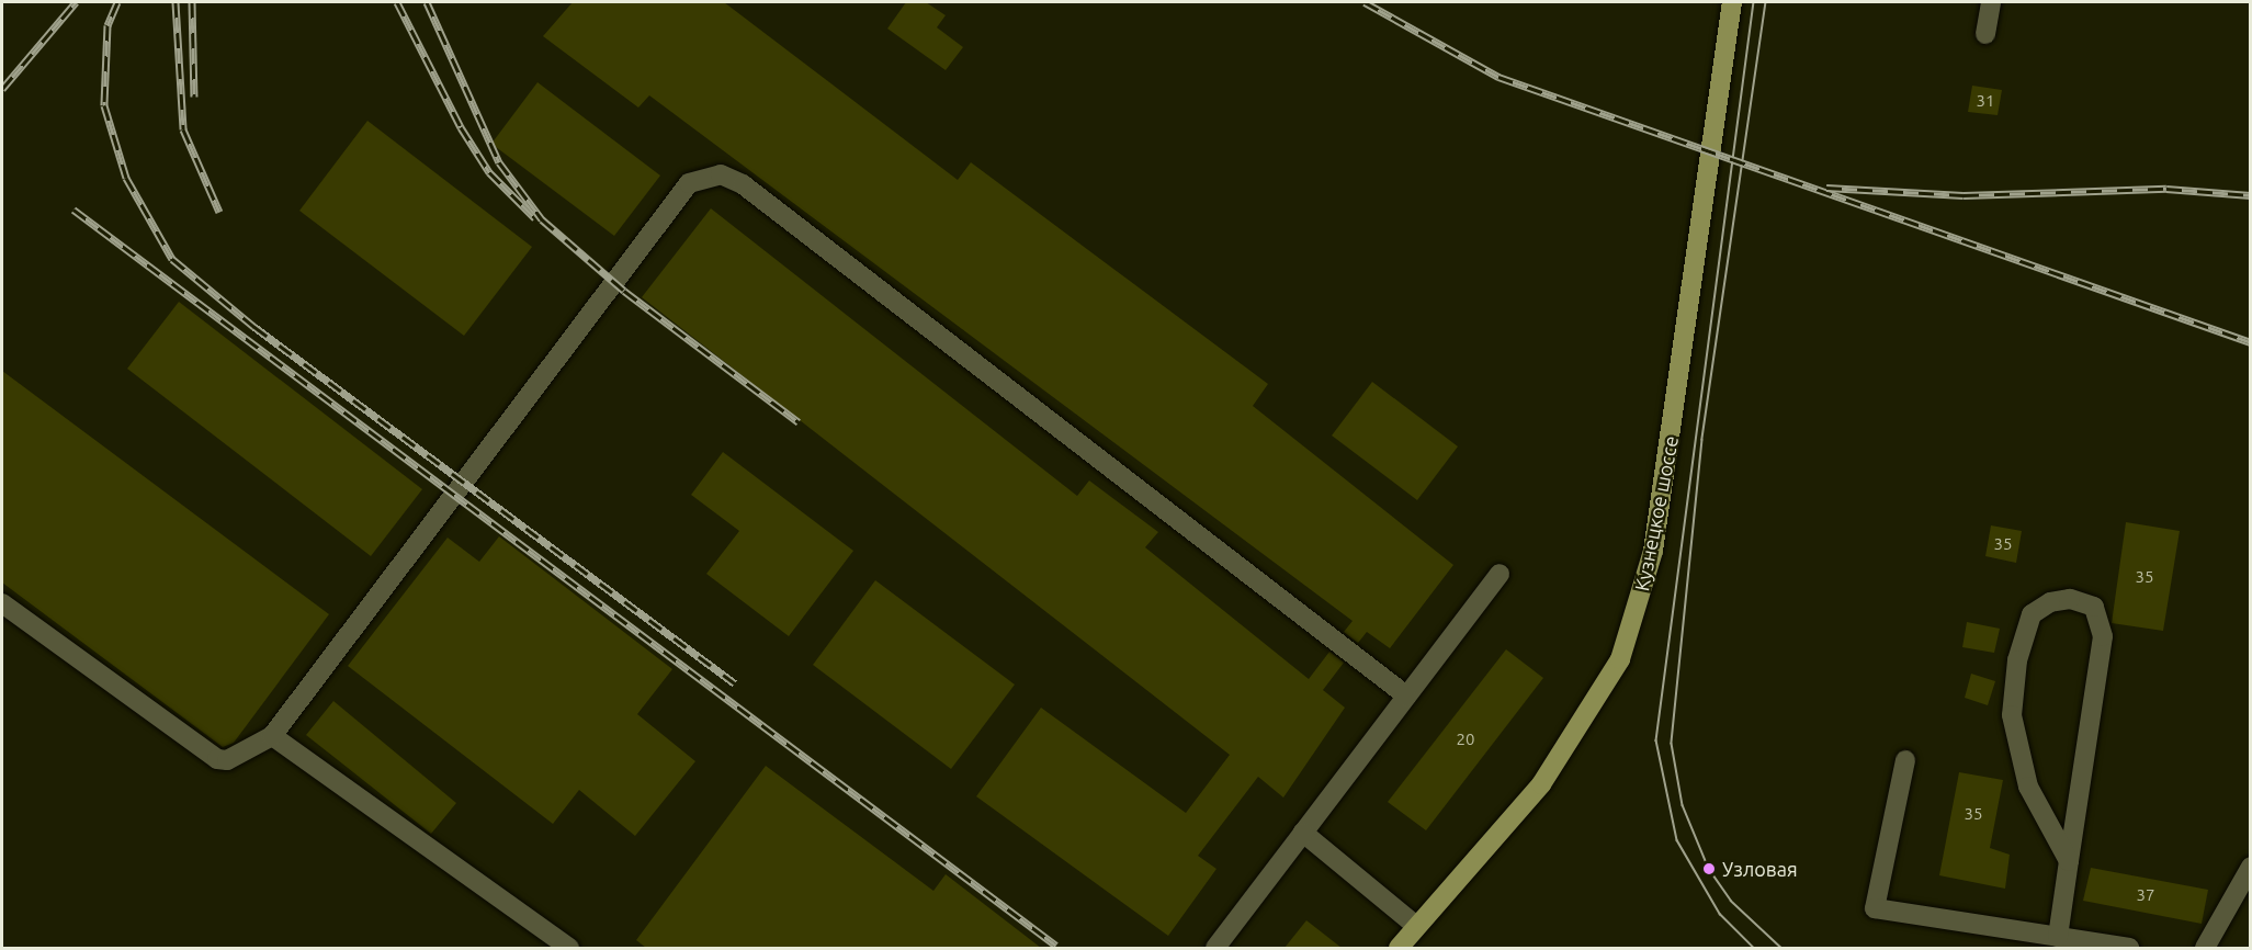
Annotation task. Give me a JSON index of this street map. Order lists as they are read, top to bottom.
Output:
{
  "streets": {
    "main road": ["Кузнецкое шоссе"]
  },
  "places": ["Узловая"],
  "house_numbers": [
    "31",
    "35",
    "35",
    "20",
    "35",
    "37"
  ]
}
